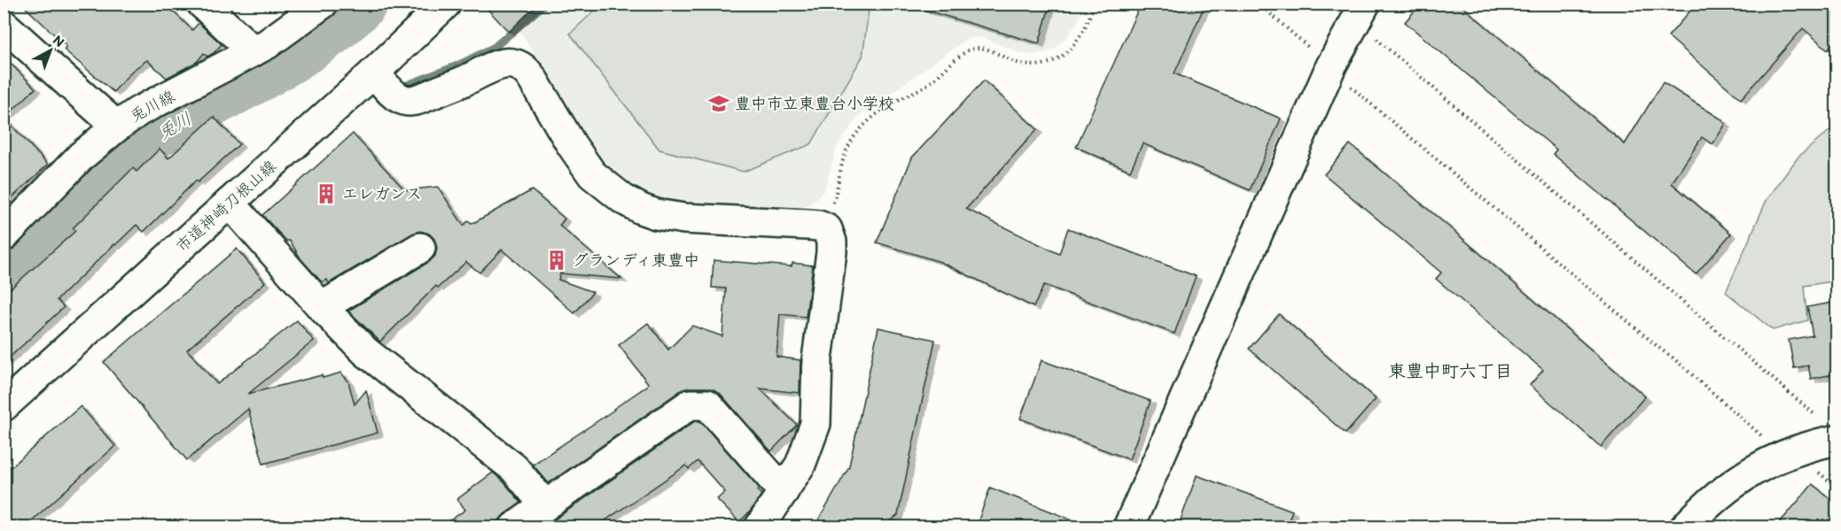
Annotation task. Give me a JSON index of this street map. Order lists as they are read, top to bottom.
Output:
{
  "streets": {
    "street": ["兎川線", "市道神崎刀根山線"]
  },
  "districts": ["東豊中町六丁目"],
  "water": ["兎川"],
  "places": {
    "school or university": ["豊中市立東豊台小学校"],
    "building": ["エレガンス", "グランディ東豊中"]
  },
  "north": "top right"
}
